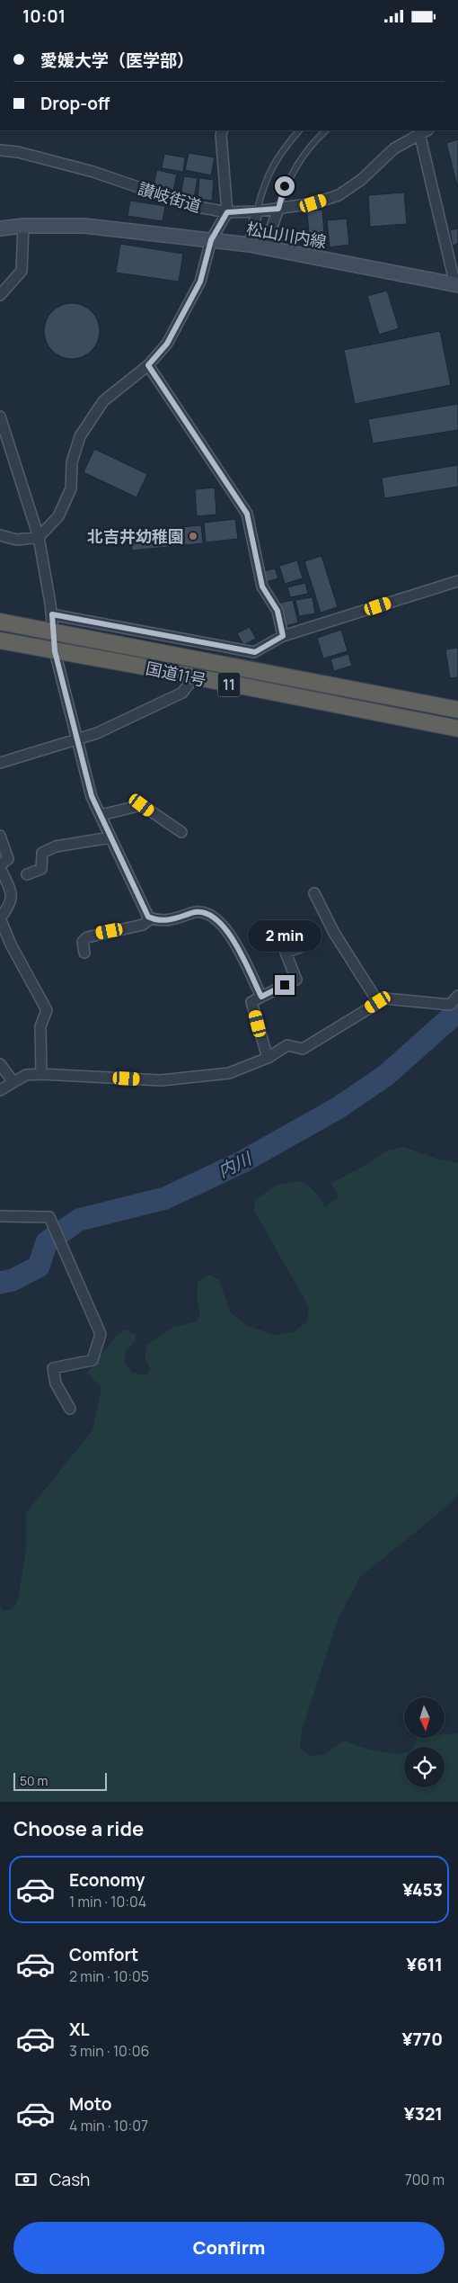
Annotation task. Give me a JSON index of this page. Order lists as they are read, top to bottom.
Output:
{
  "streets": {
    "highway": ["国道11号", "11"],
    "main road": ["松山川内線"],
    "street": ["讃岐街道"]
  },
  "water": ["内川"],
  "places": ["北吉井幼稚園"],
  "scale_bar": "50 m",
  "north": "bottom",
  "page": {
    "status": "10:01",
    "banner": ["愛媛大学（医学部）", "Drop-off"],
    "bubble": "2 min",
    "scale": "50 m",
    "heading": "Choose a ride",
    "list": [
      {
        "name": "Economy",
        "note": "1 min · 10:04",
        "value": "¥453"
      },
      {
        "name": "Comfort",
        "note": "2 min · 10:05",
        "value": "¥611"
      },
      {
        "name": "XL",
        "note": "3 min · 10:06",
        "value": "¥770"
      },
      {
        "name": "Moto",
        "note": "4 min · 10:07",
        "value": "¥321"
      }
    ],
    "pay": ["Cash", "700 m"],
    "buttons": "Confirm"
  }
}
